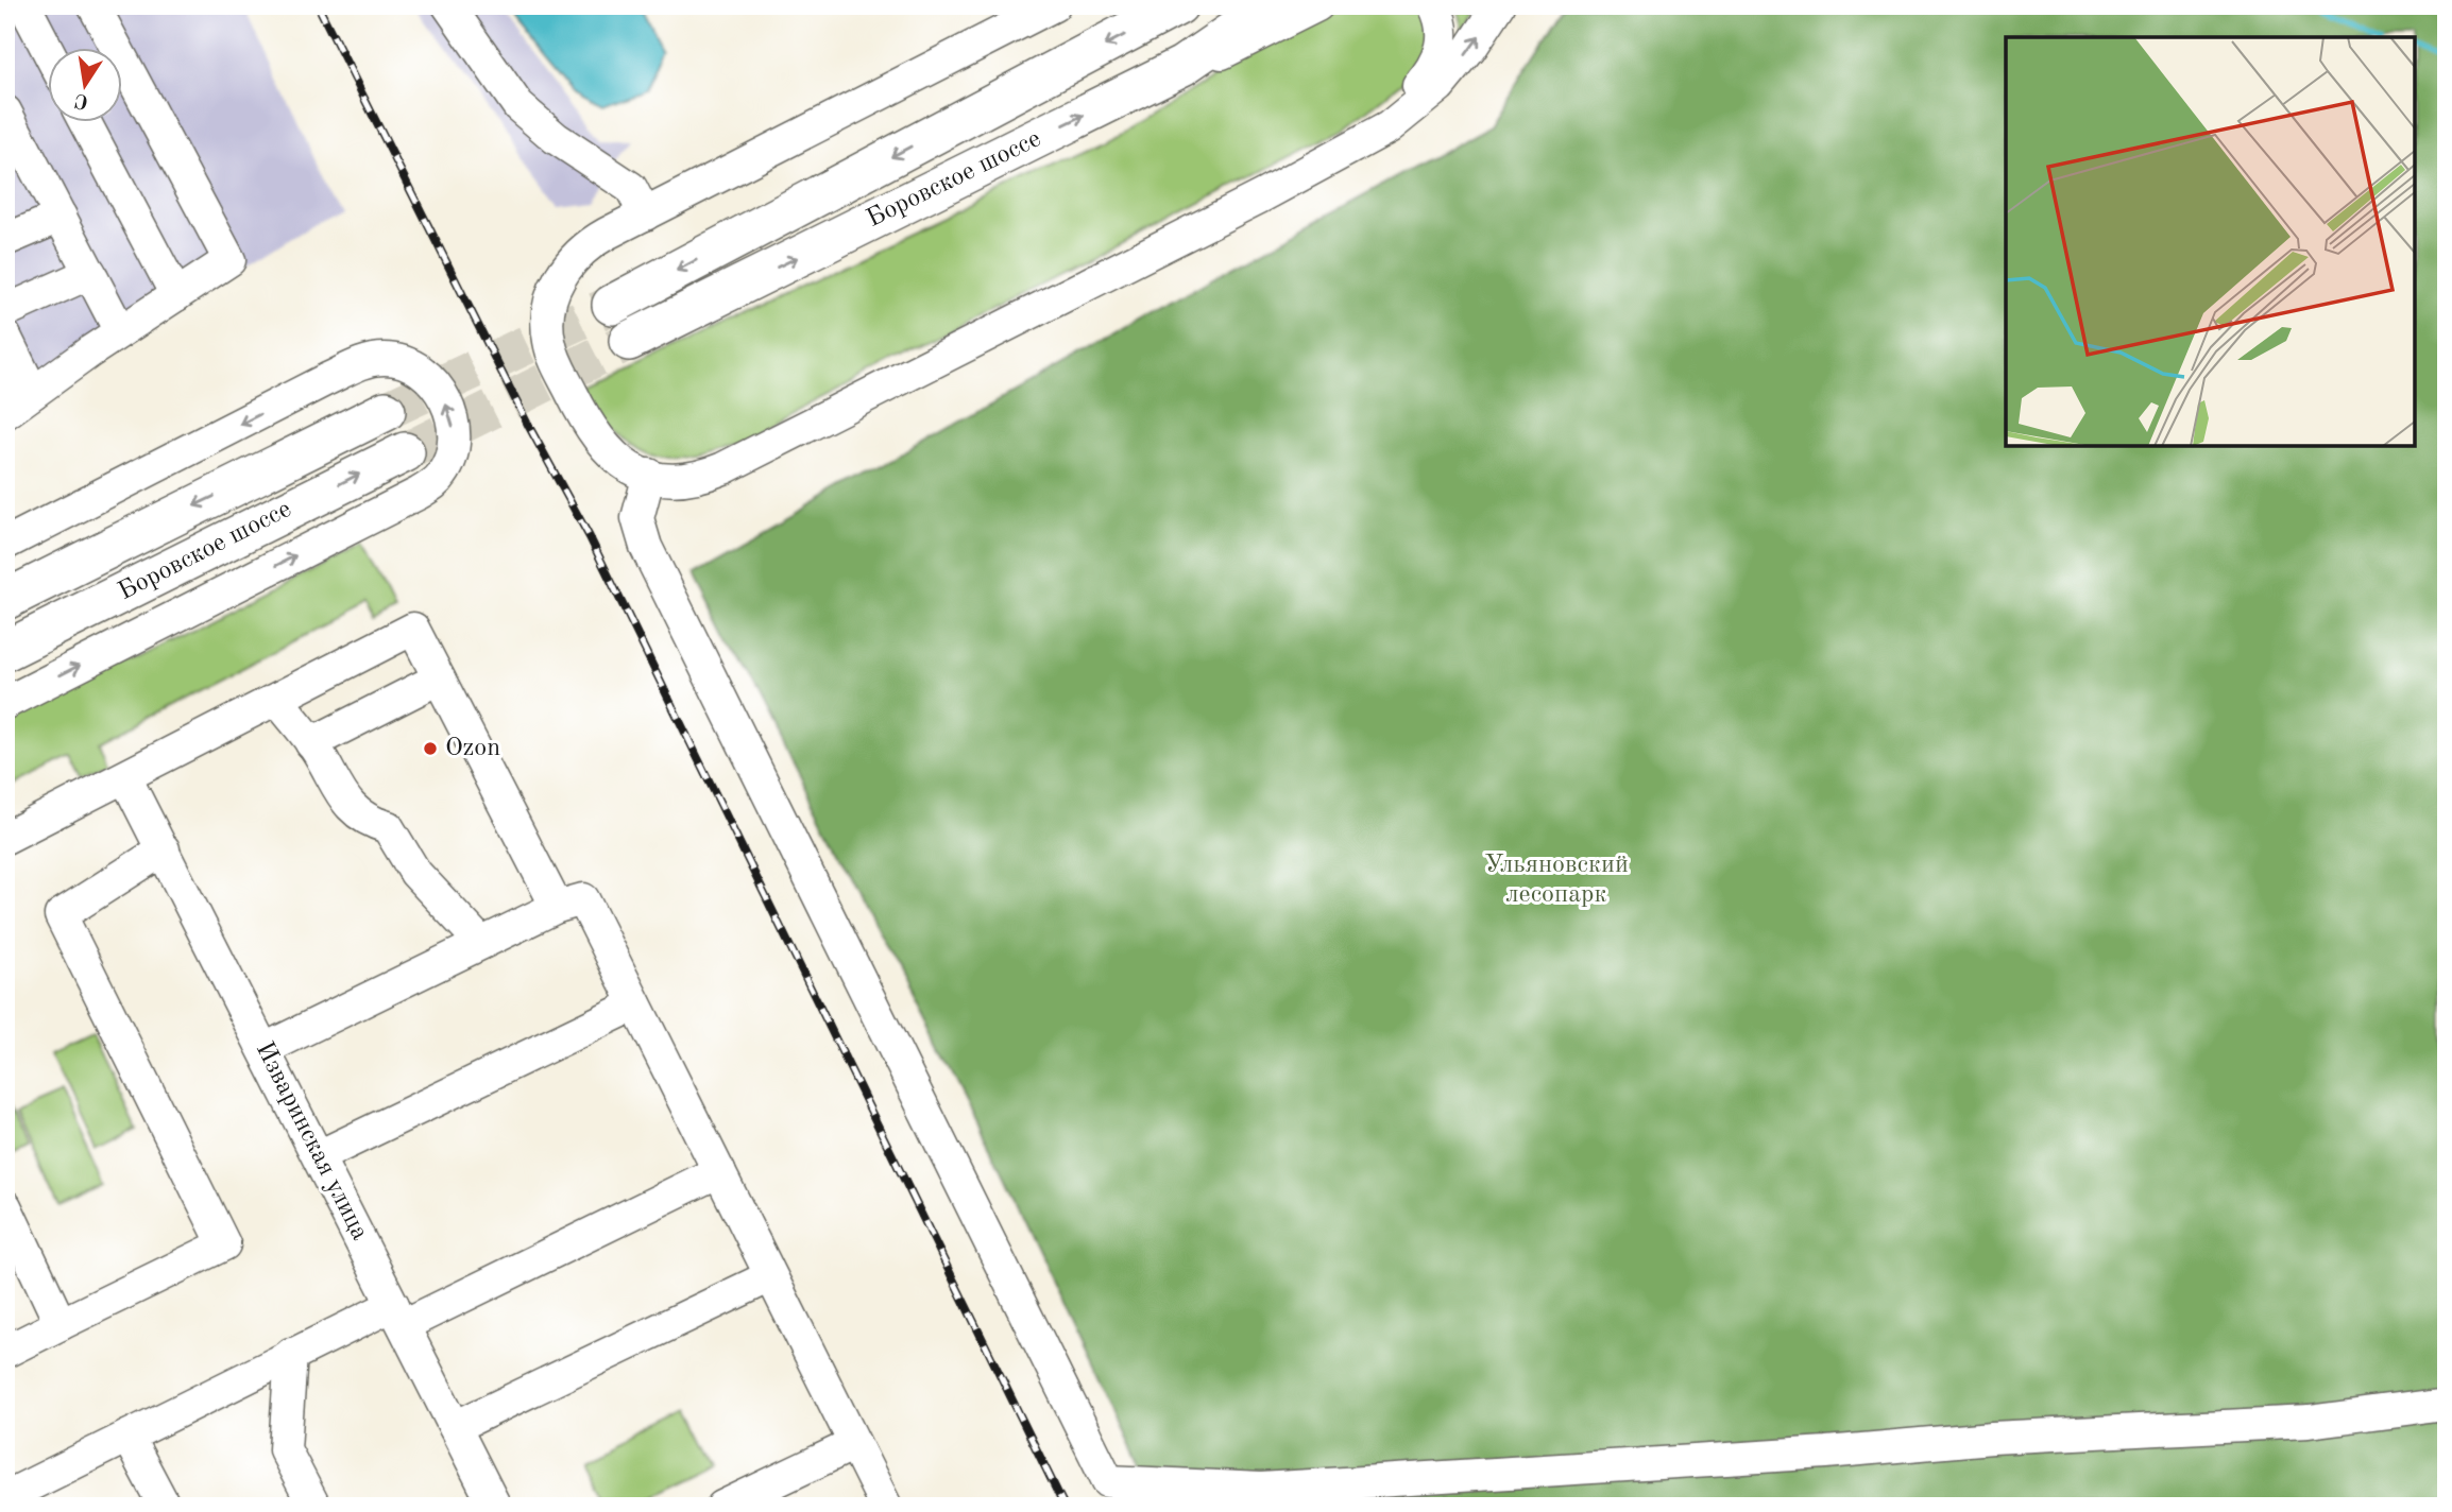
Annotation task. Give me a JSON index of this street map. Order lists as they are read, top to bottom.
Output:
{
  "streets": {
    "main road": ["Боровское шоссе"],
    "street": ["Изваринская улица"]
  },
  "parks": ["Ульяновский лесопарк"],
  "places": ["Ozon"],
  "north": "bottom"
}
